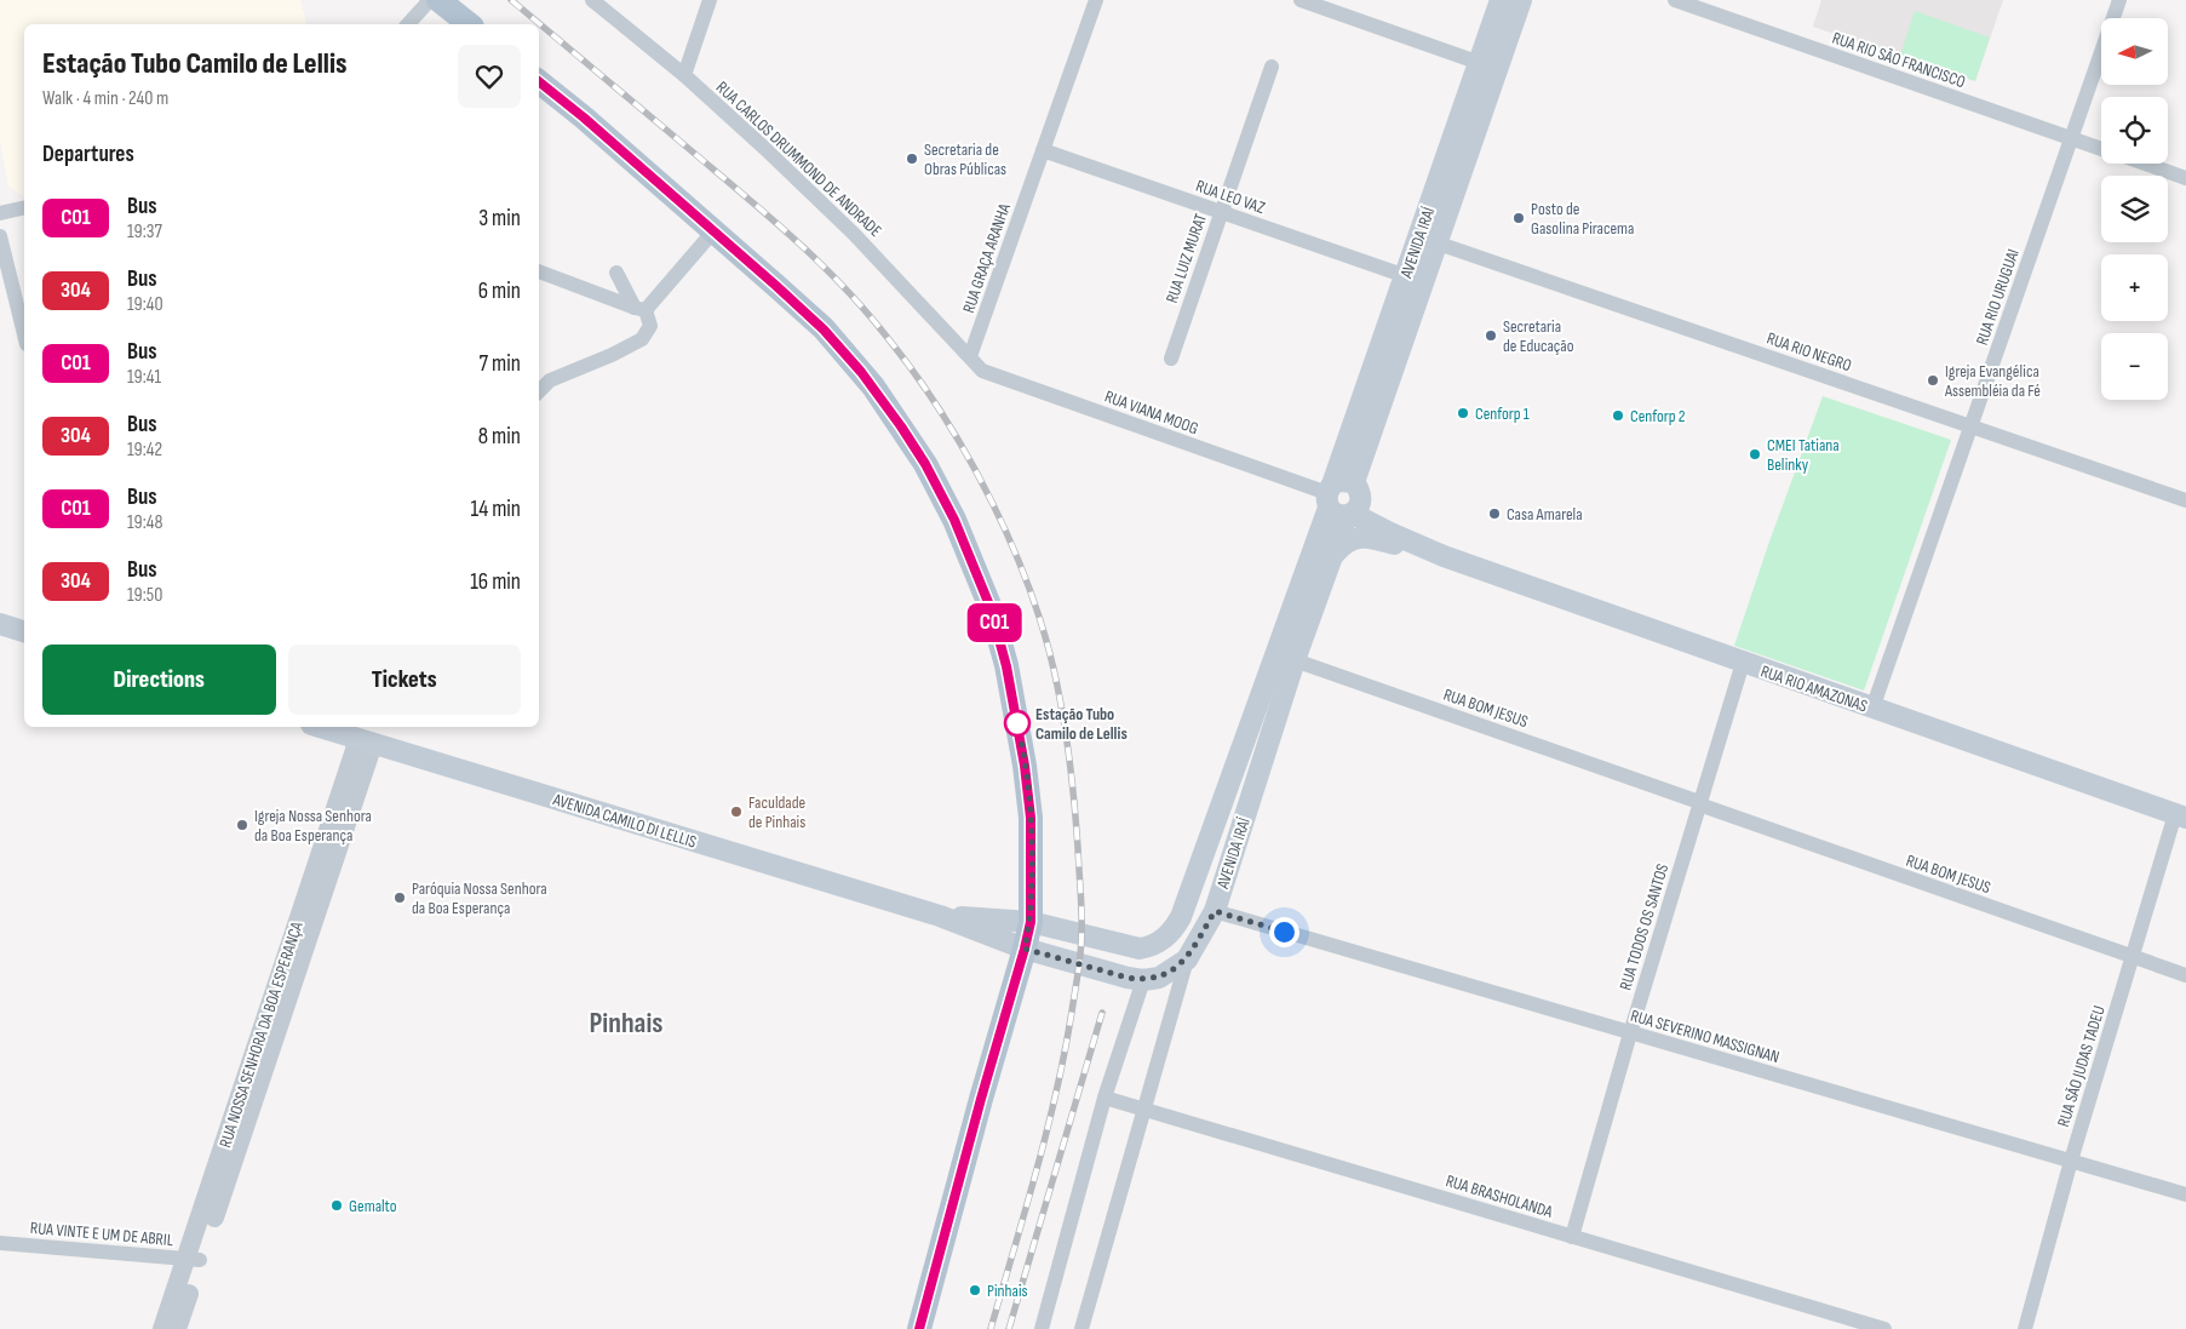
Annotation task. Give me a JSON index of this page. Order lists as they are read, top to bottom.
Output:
{
  "streets": {
    "main road": ["AVENIDA IRAÍ", "RUA RIO AMAZONAS", "AVENIDA CAMILO DI LELLIS"],
    "street": [
      "RUA RIO SÃO FRANCISCO",
      "RUA CARLOS DRUMMOND DE ANDRADE",
      "RUA LEO VAZ",
      "RUA GRAÇA ARANHA",
      "RUA LUIZ MURAT",
      "RUA RIO URUGUAI",
      "RUA RIO NEGRO",
      "RUA VIANA MOOG",
      "RUA BOM JESUS",
      "RUA TODOS OS SANTOS",
      "RUA NOSSA SENHORA DA BOA ESPERANÇA",
      "RUA SEVERINO MASSIGNAN",
      "RUA SÃO JUDAS TADEU",
      "RUA BRASHOLANDA",
      "RUA VINTE E UM DE ABRIL"
    ]
  },
  "crossings": [
    ["RUA RIO SÃO FRANCISCO", "RUA RIO URUGUAI"],
    ["RUA CARLOS DRUMMOND DE ANDRADE", "RUA GRAÇA ARANHA"],
    ["RUA CARLOS DRUMMOND DE ANDRADE", "RUA VIANA MOOG"],
    ["RUA LEO VAZ", "AVENIDA IRAÍ"],
    ["RUA LEO VAZ", "RUA GRAÇA ARANHA"],
    ["RUA LEO VAZ", "RUA LUIZ MURAT"],
    ["AVENIDA IRAÍ", "RUA RIO NEGRO"],
    ["AVENIDA IRAÍ", "RUA VIANA MOOG"],
    ["AVENIDA IRAÍ", "RUA RIO AMAZONAS"],
    ["AVENIDA IRAÍ", "RUA BOM JESUS"],
    ["AVENIDA IRAÍ", "AVENIDA CAMILO DI LELLIS"],
    ["AVENIDA IRAÍ", "RUA SEVERINO MASSIGNAN"],
    ["AVENIDA IRAÍ", "RUA BRASHOLANDA"],
    ["RUA GRAÇA ARANHA", "RUA VIANA MOOG"],
    ["RUA RIO URUGUAI", "RUA RIO NEGRO"],
    ["RUA RIO URUGUAI", "RUA RIO AMAZONAS"],
    ["RUA VIANA MOOG", "RUA RIO AMAZONAS"],
    ["RUA RIO AMAZONAS", "RUA TODOS OS SANTOS"],
    ["RUA RIO AMAZONAS", "RUA SÃO JUDAS TADEU"],
    ["RUA BOM JESUS", "RUA TODOS OS SANTOS"],
    ["RUA BOM JESUS", "RUA SÃO JUDAS TADEU"],
    ["AVENIDA CAMILO DI LELLIS", "RUA NOSSA SENHORA DA BOA ESPERANÇA"],
    ["RUA TODOS OS SANTOS", "RUA SEVERINO MASSIGNAN"],
    ["RUA TODOS OS SANTOS", "RUA BRASHOLANDA"],
    ["RUA NOSSA SENHORA DA BOA ESPERANÇA", "RUA VINTE E UM DE ABRIL"],
    ["RUA SEVERINO MASSIGNAN", "RUA SÃO JUDAS TADEU"]
  ],
  "districts": ["Pinhais"],
  "places": [
    "Secretaria de Obras Públicas",
    "Posto de Gasolina Piracema",
    "Secretaria de Educação",
    "Igreja Evangélica Assembléia da Fé",
    "Cenforp 1",
    "Cenforp 2",
    "CMEI Tatiana Belinky",
    "Casa Amarela",
    "Estação Tubo Camilo de Lellis",
    "Faculdade de Pinhais",
    "Igreja Nossa Senhora da Boa Esperança",
    "Paróquia Nossa Senhora da Boa Esperança",
    "Gemalto",
    "Pinhais"
  ],
  "lines": ["bus line C01"],
  "north": "left",
  "page": {
    "on_map": "C01",
    "map_buttons": ["+", "−"],
    "heading": [
      ["Estação Tubo Camilo de Lellis", "Walk · 4 min · 240 m"],
      "Departures"
    ],
    "list": [
      {
        "mark": "C01",
        "name": "Bus",
        "note": "19:37",
        "value": "3 min"
      },
      {
        "mark": "304",
        "name": "Bus",
        "note": "19:40",
        "value": "6 min"
      },
      {
        "mark": "C01",
        "name": "Bus",
        "note": "19:41",
        "value": "7 min"
      },
      {
        "mark": "304",
        "name": "Bus",
        "note": "19:42",
        "value": "8 min"
      },
      {
        "mark": "C01",
        "name": "Bus",
        "note": "19:48",
        "value": "14 min"
      },
      {
        "mark": "304",
        "name": "Bus",
        "note": "19:50",
        "value": "16 min"
      }
    ],
    "buttons": ["Directions", "Tickets"]
  }
}
